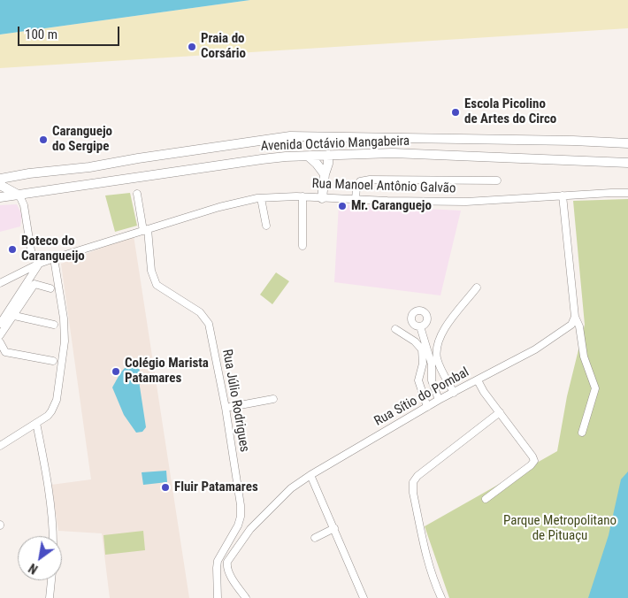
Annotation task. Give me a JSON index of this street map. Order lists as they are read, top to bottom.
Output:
{
  "streets": {
    "main road": ["Avenida Octávio Mangabeira"],
    "street": ["Rua Manoel Antônio Galvão", "Rua Sítio do Pombal", "Rua Júlio Rodrigues"]
  },
  "crossings": [
    ["Rua Manoel Antônio Galvão", "Rua Júlio Rodrigues"]
  ],
  "parks": ["Parque Metropolitano de Pituaçu"],
  "places": [
    "Praia do Corsário",
    "Escola Picolino de Artes do Circo",
    "Caranguejo do Sergipe",
    "Mr. Caranguejo",
    "Boteco do Carangueijo",
    "Colégio Marista Patamares",
    "Fluir Patamares"
  ],
  "scale_bar": "100 m",
  "north": "bottom left"
}
